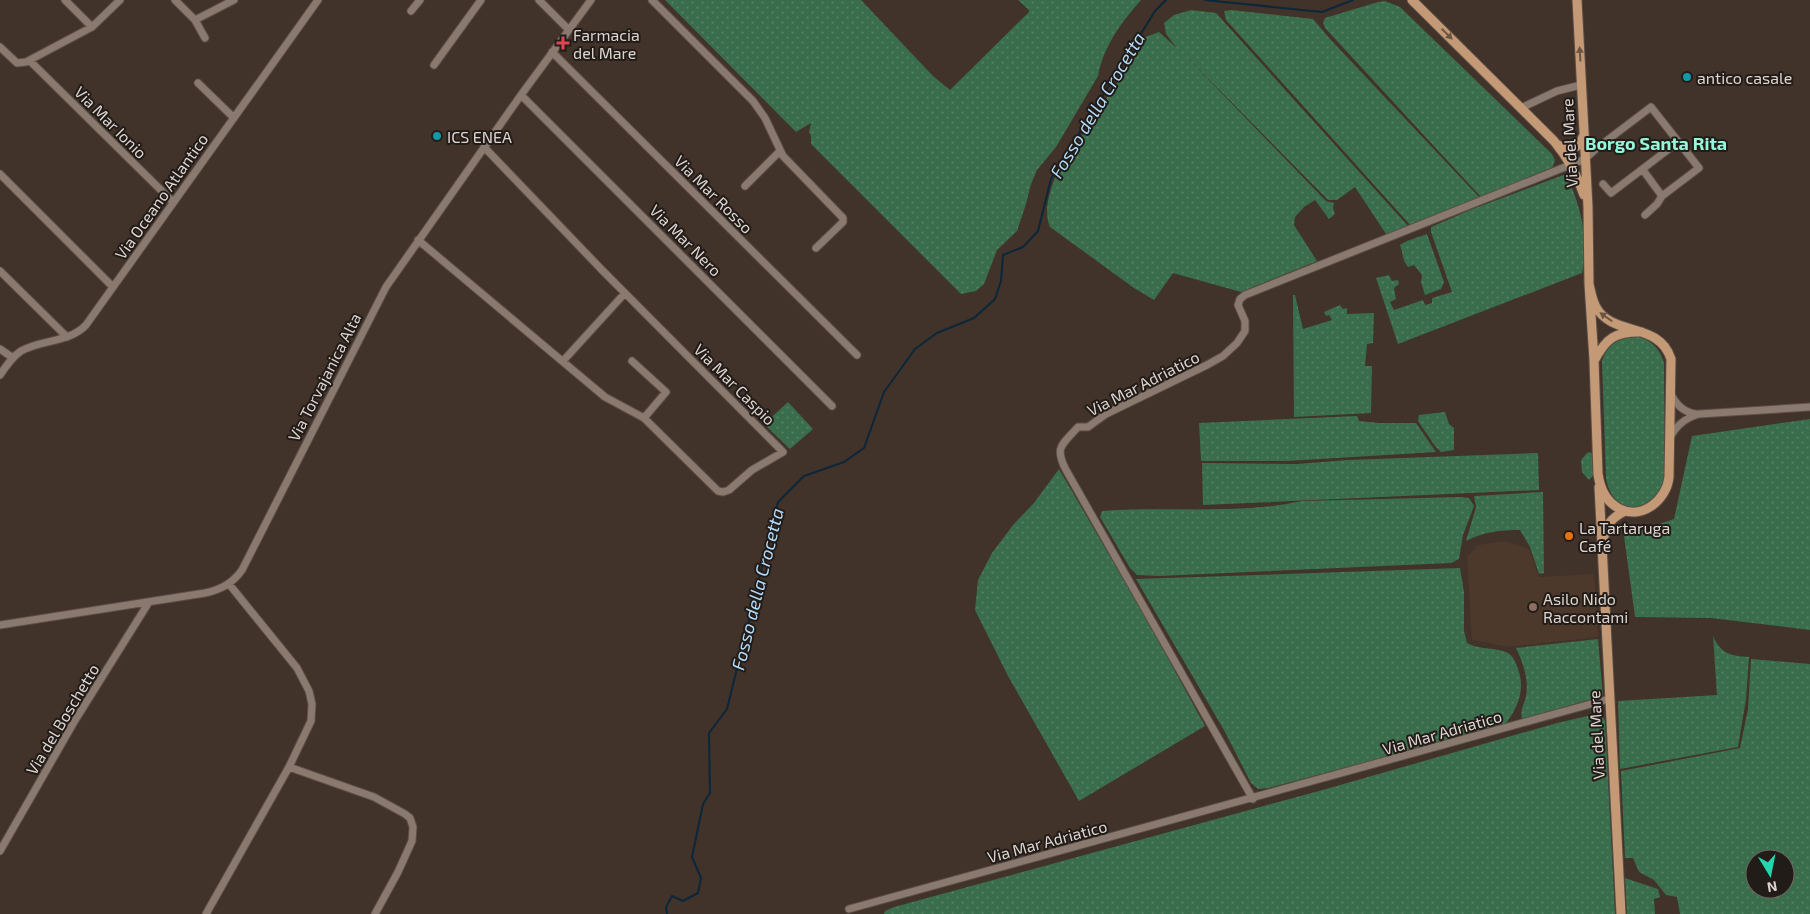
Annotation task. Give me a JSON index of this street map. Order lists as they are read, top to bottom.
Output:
{
  "streets": {
    "main road": ["Via del Mare"],
    "street": [
      "Via Mar Ionio",
      "Via Mar Rosso",
      "Via Oceano Atlantico",
      "Via Mar Nero",
      "Via Torvajanica Alta",
      "Via Mar Adriatico",
      "Via Mar Caspio",
      "Via del Boschetto"
    ]
  },
  "crossings": [
    ["Via Mar Ionio", "Via Oceano Atlantico"],
    ["Via del Mare", "Via Mar Adriatico"],
    ["Via Mar Rosso", "Via Torvajanica Alta"],
    ["Via Mar Nero", "Via Torvajanica Alta"],
    ["Via Torvajanica Alta", "Via Mar Caspio"]
  ],
  "districts": ["Borgo Santa Rita"],
  "water": ["Fosso della Crocetta"],
  "places": {
    "health": ["Farmacia del Mare"],
    "other": [
      "antico casale",
      "ICS ENEA",
      "La Tartaruga Café",
      "Asilo Nido Raccontami"
    ]
  },
  "north": "bottom"
}
